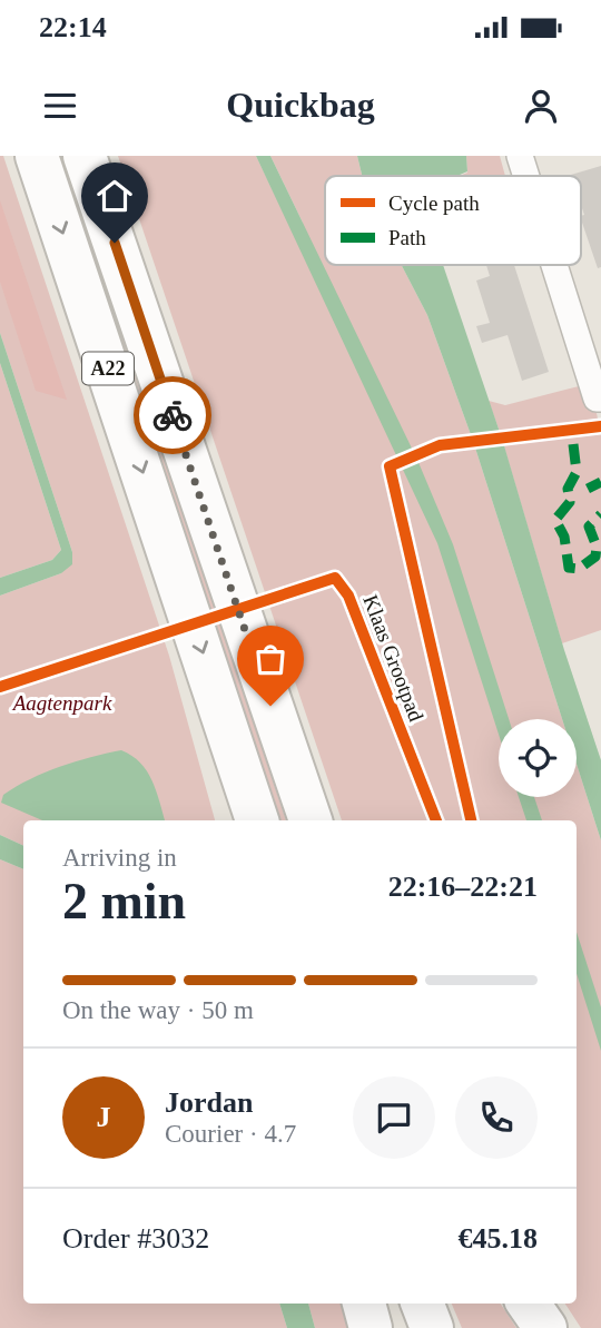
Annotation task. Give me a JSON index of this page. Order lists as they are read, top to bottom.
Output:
{
  "streets": {
    "highway": ["A22"],
    "cycle path": ["Klaas Grootpad"]
  },
  "parks": ["Aagtenpark"],
  "legend": ["Cycle path", "Path"],
  "page": {
    "status": "22:14",
    "header": "Quickbag",
    "heading": ["2 min", "Arriving in", "22:16–22:21"],
    "panel": [
      "Jordan",
      "Courier · 4.7",
      "Order #3032",
      "€45.18"
    ],
    "bar": "On the way · 50 m",
    "round": "J"
  }
}
